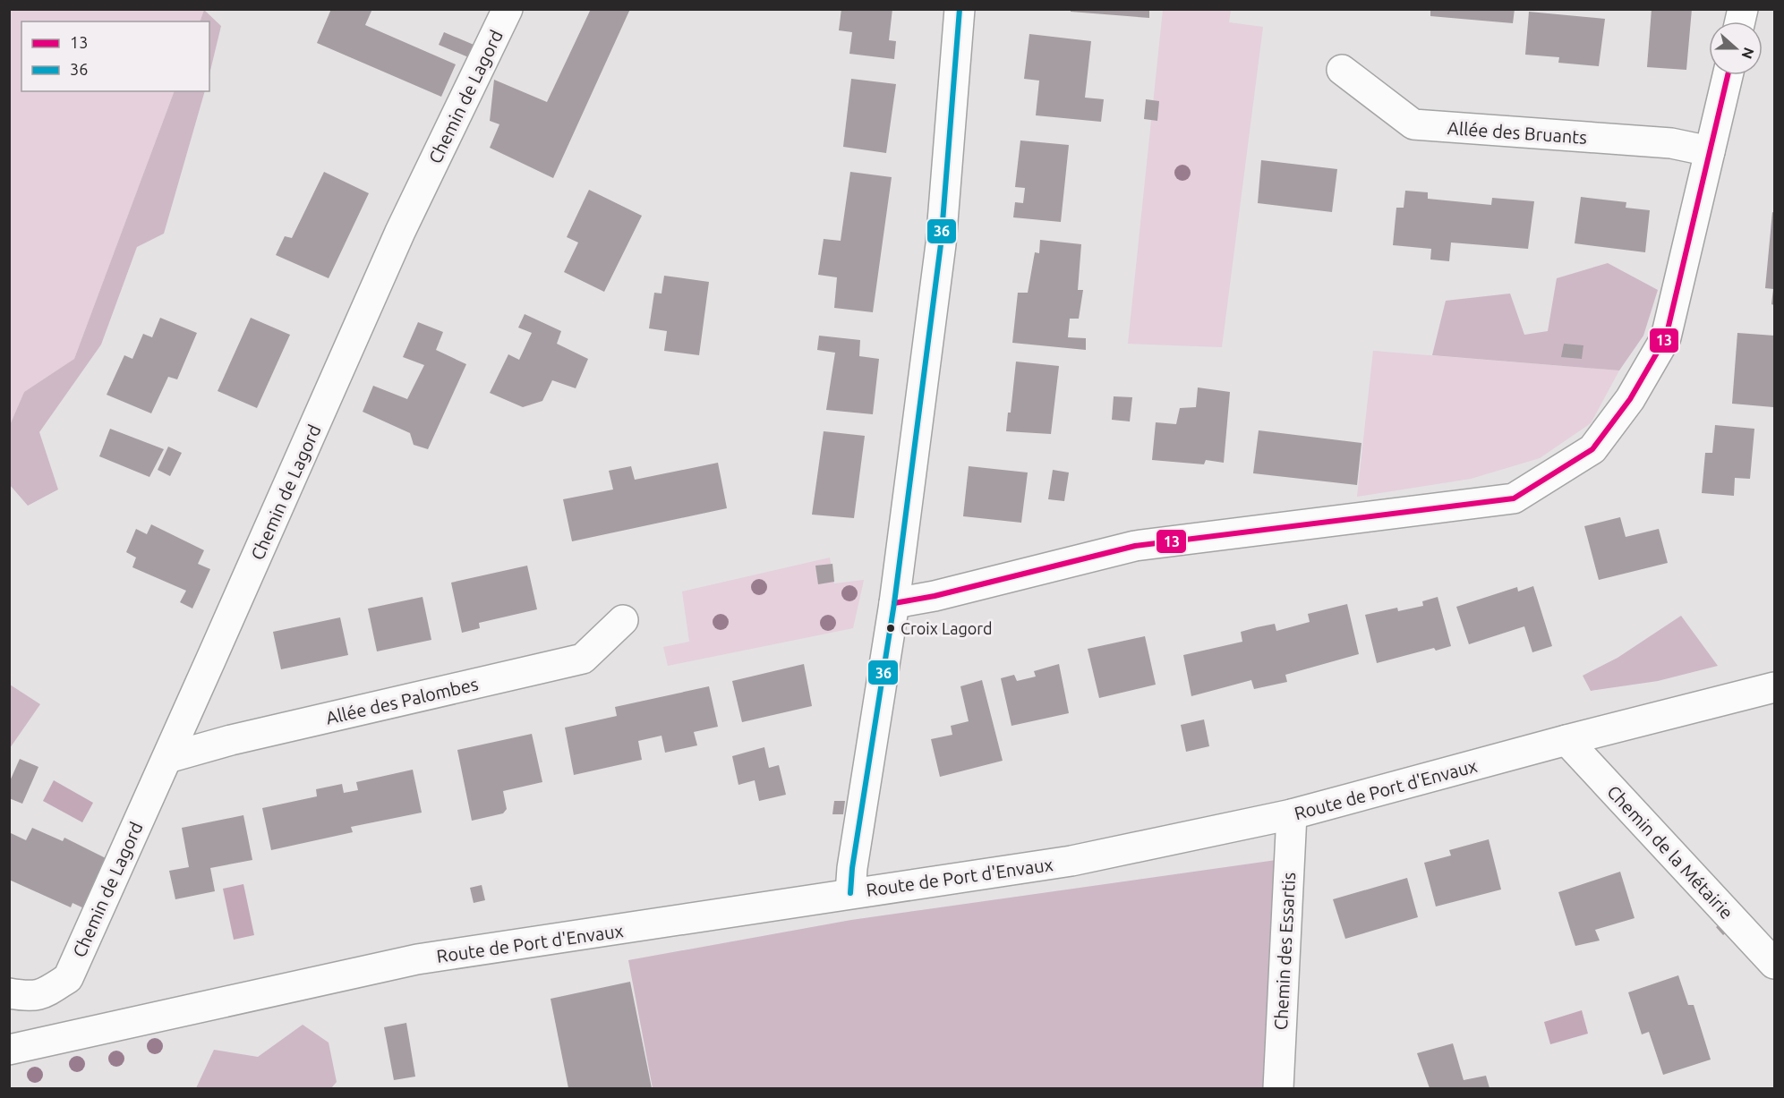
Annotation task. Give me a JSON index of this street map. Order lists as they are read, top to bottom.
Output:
{
  "streets": {
    "street": [
      "Chemin de Lagord",
      "Allée des Bruants",
      "Allée des Palombes",
      "Route de Port d'Envaux",
      "Chemin de la Métairie",
      "Chemin des Essartis"
    ]
  },
  "crossings": [
    ["Chemin de Lagord", "Allée des Palombes"],
    ["Route de Port d'Envaux", "Chemin de la Métairie"],
    ["Route de Port d'Envaux", "Chemin des Essartis"]
  ],
  "places": ["Croix Lagord"],
  "lines": ["transit line 36", "transit line 13"],
  "legend": ["13", "36"],
  "north": "right"
}
